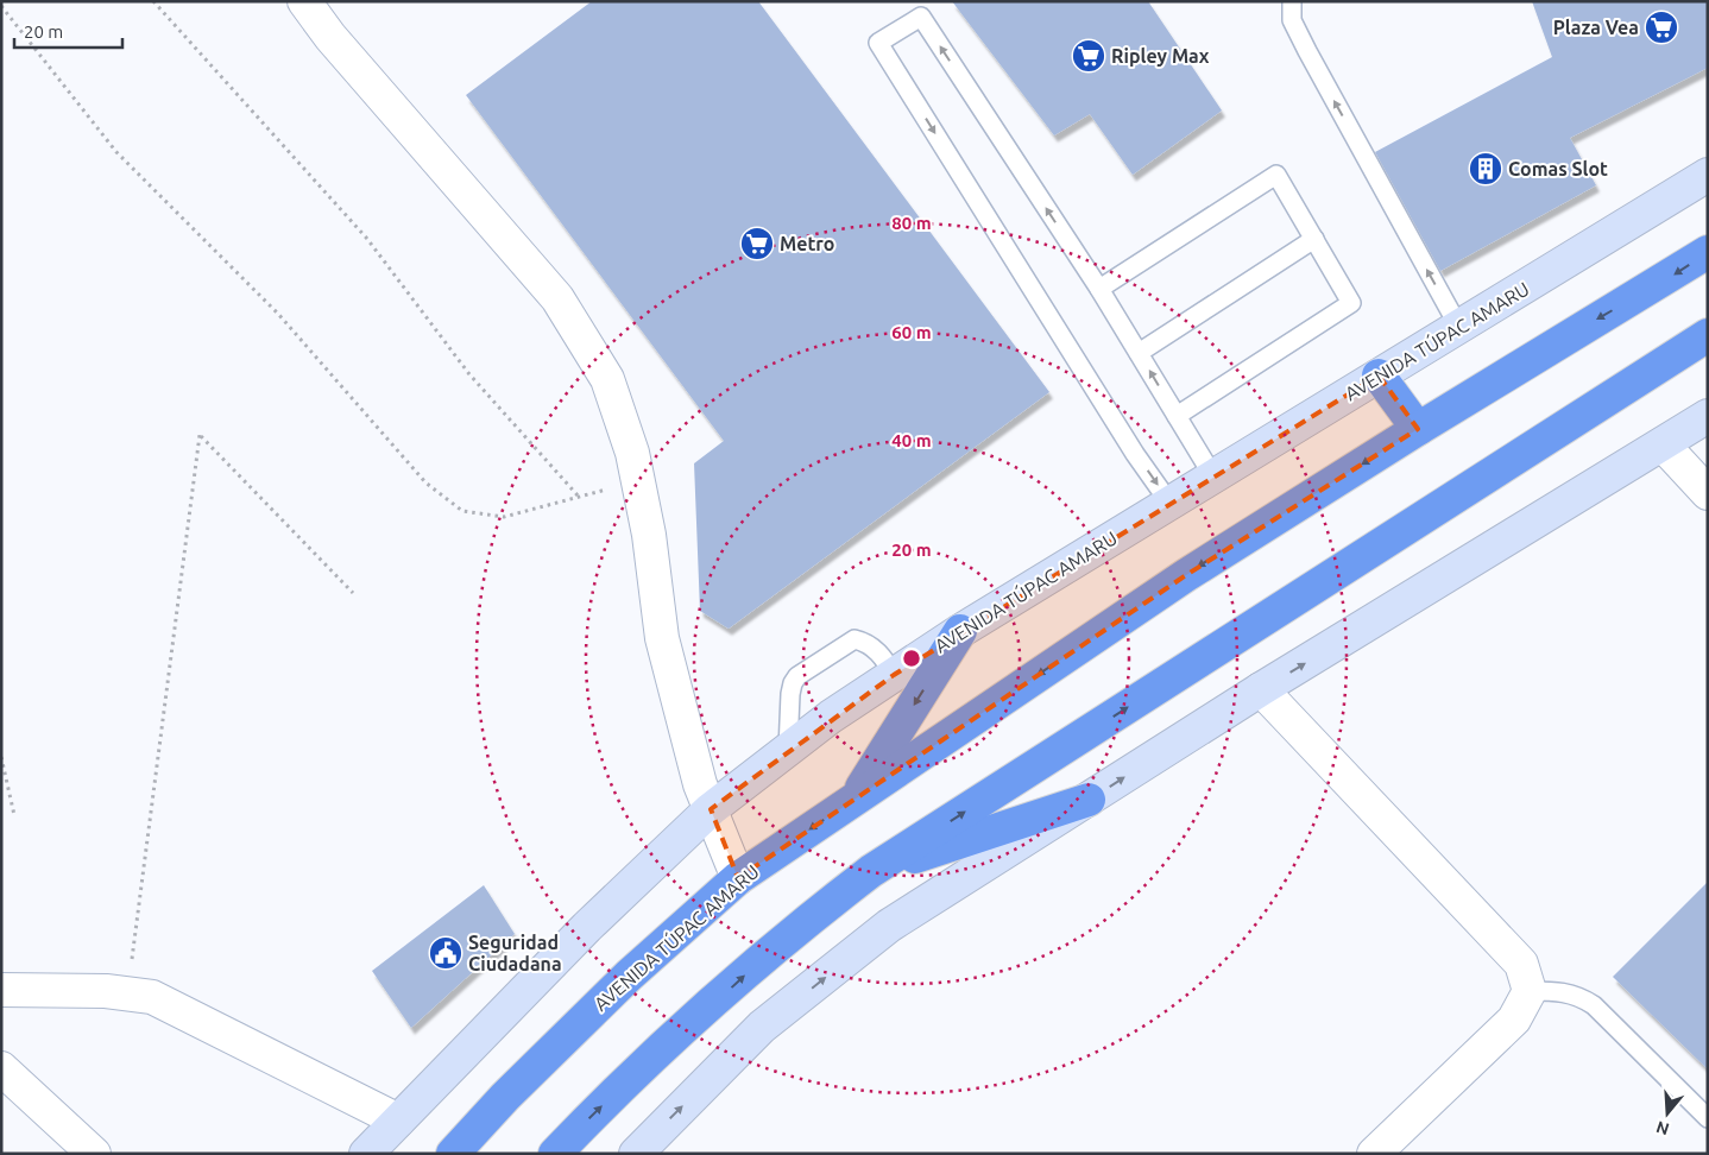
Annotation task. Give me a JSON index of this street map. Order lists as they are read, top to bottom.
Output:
{
  "streets": {
    "highway": ["AVENIDA TÚPAC AMARU"]
  },
  "places": {
    "supermarket": ["Plaza Vea", "Ripley Max", "Metro"],
    "building": ["Comas Slot"],
    "public building": ["Seguridad Ciudadana"]
  },
  "scale_bar": "20 m",
  "north": "bottom",
  "rings": [
    "80 m",
    "60 m",
    "40 m",
    "20 m"
  ]
}
